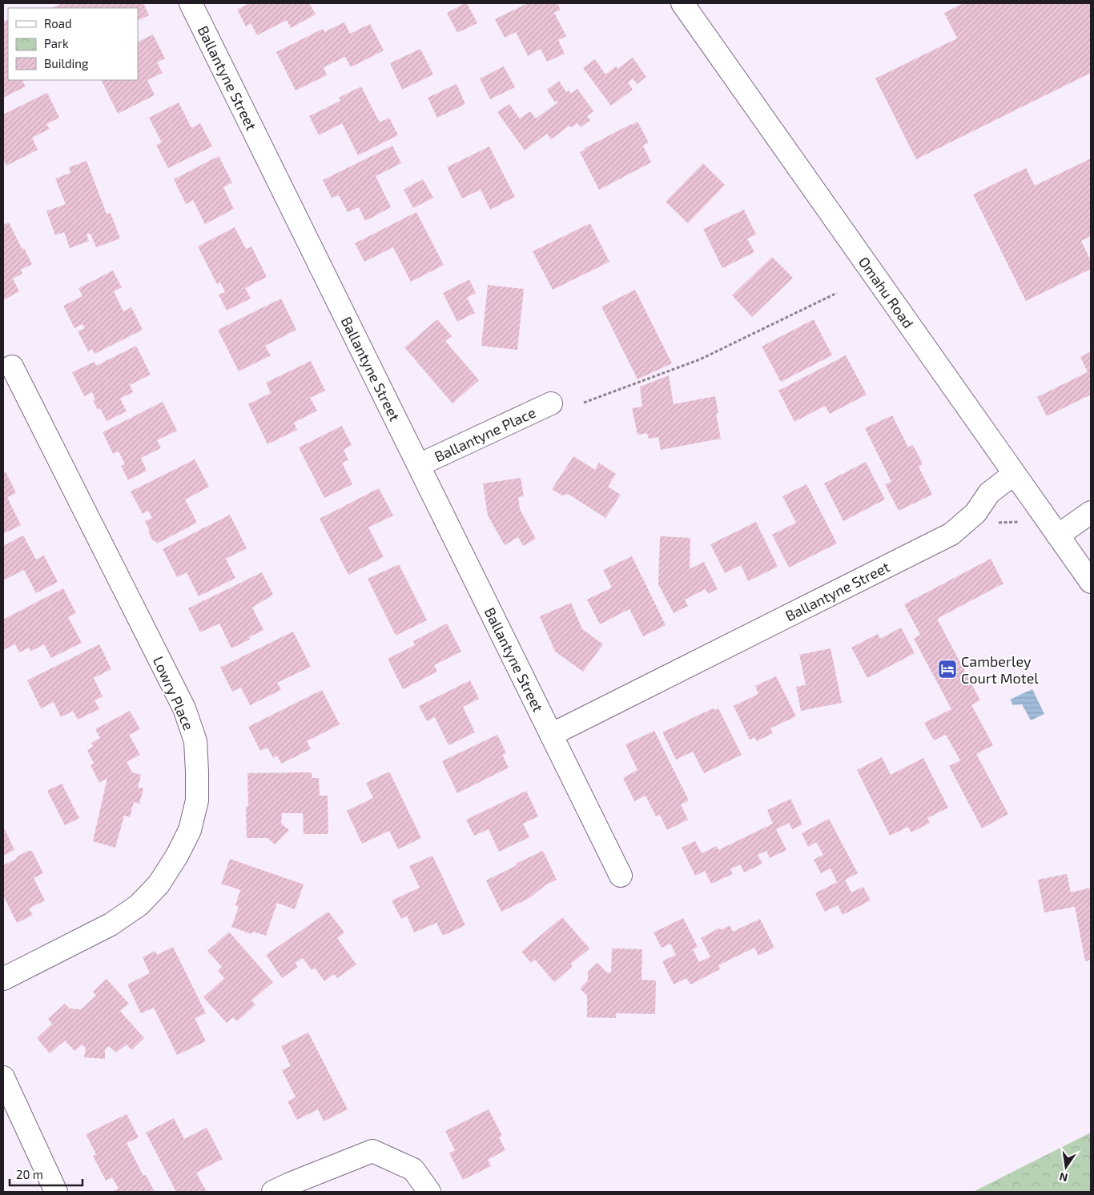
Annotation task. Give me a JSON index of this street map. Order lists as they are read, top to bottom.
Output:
{
  "streets": {
    "street": [
      "Ballantyne Street",
      "Omahu Road",
      "Ballantyne Place",
      "Lowry Place"
    ]
  },
  "crossings": [
    ["Ballantyne Street", "Omahu Road"],
    ["Ballantyne Street", "Ballantyne Place"]
  ],
  "places": {
    "hotel": ["Camberley Court Motel"]
  },
  "legend": ["Road", "Park", "Building"],
  "scale_bar": "20 m",
  "north": "bottom"
}
